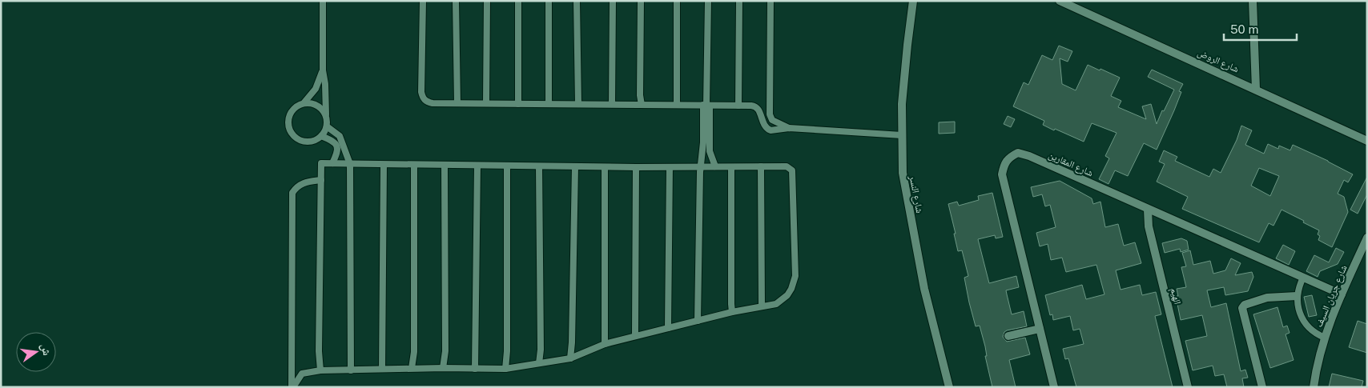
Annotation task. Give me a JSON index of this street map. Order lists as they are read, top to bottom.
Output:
{
  "streets": {
    "street": [
      "شارع الروض",
      "شارع المقارين",
      "شارع النسر",
      "الهيم",
      "شارع جريان السيف"
    ]
  },
  "crossings": [
    ["شارع المقارين", "الهيم"],
    ["شارع المقارين", "شارع جريان السيف"]
  ],
  "scale_bar": "50 m",
  "north": "right"
}
